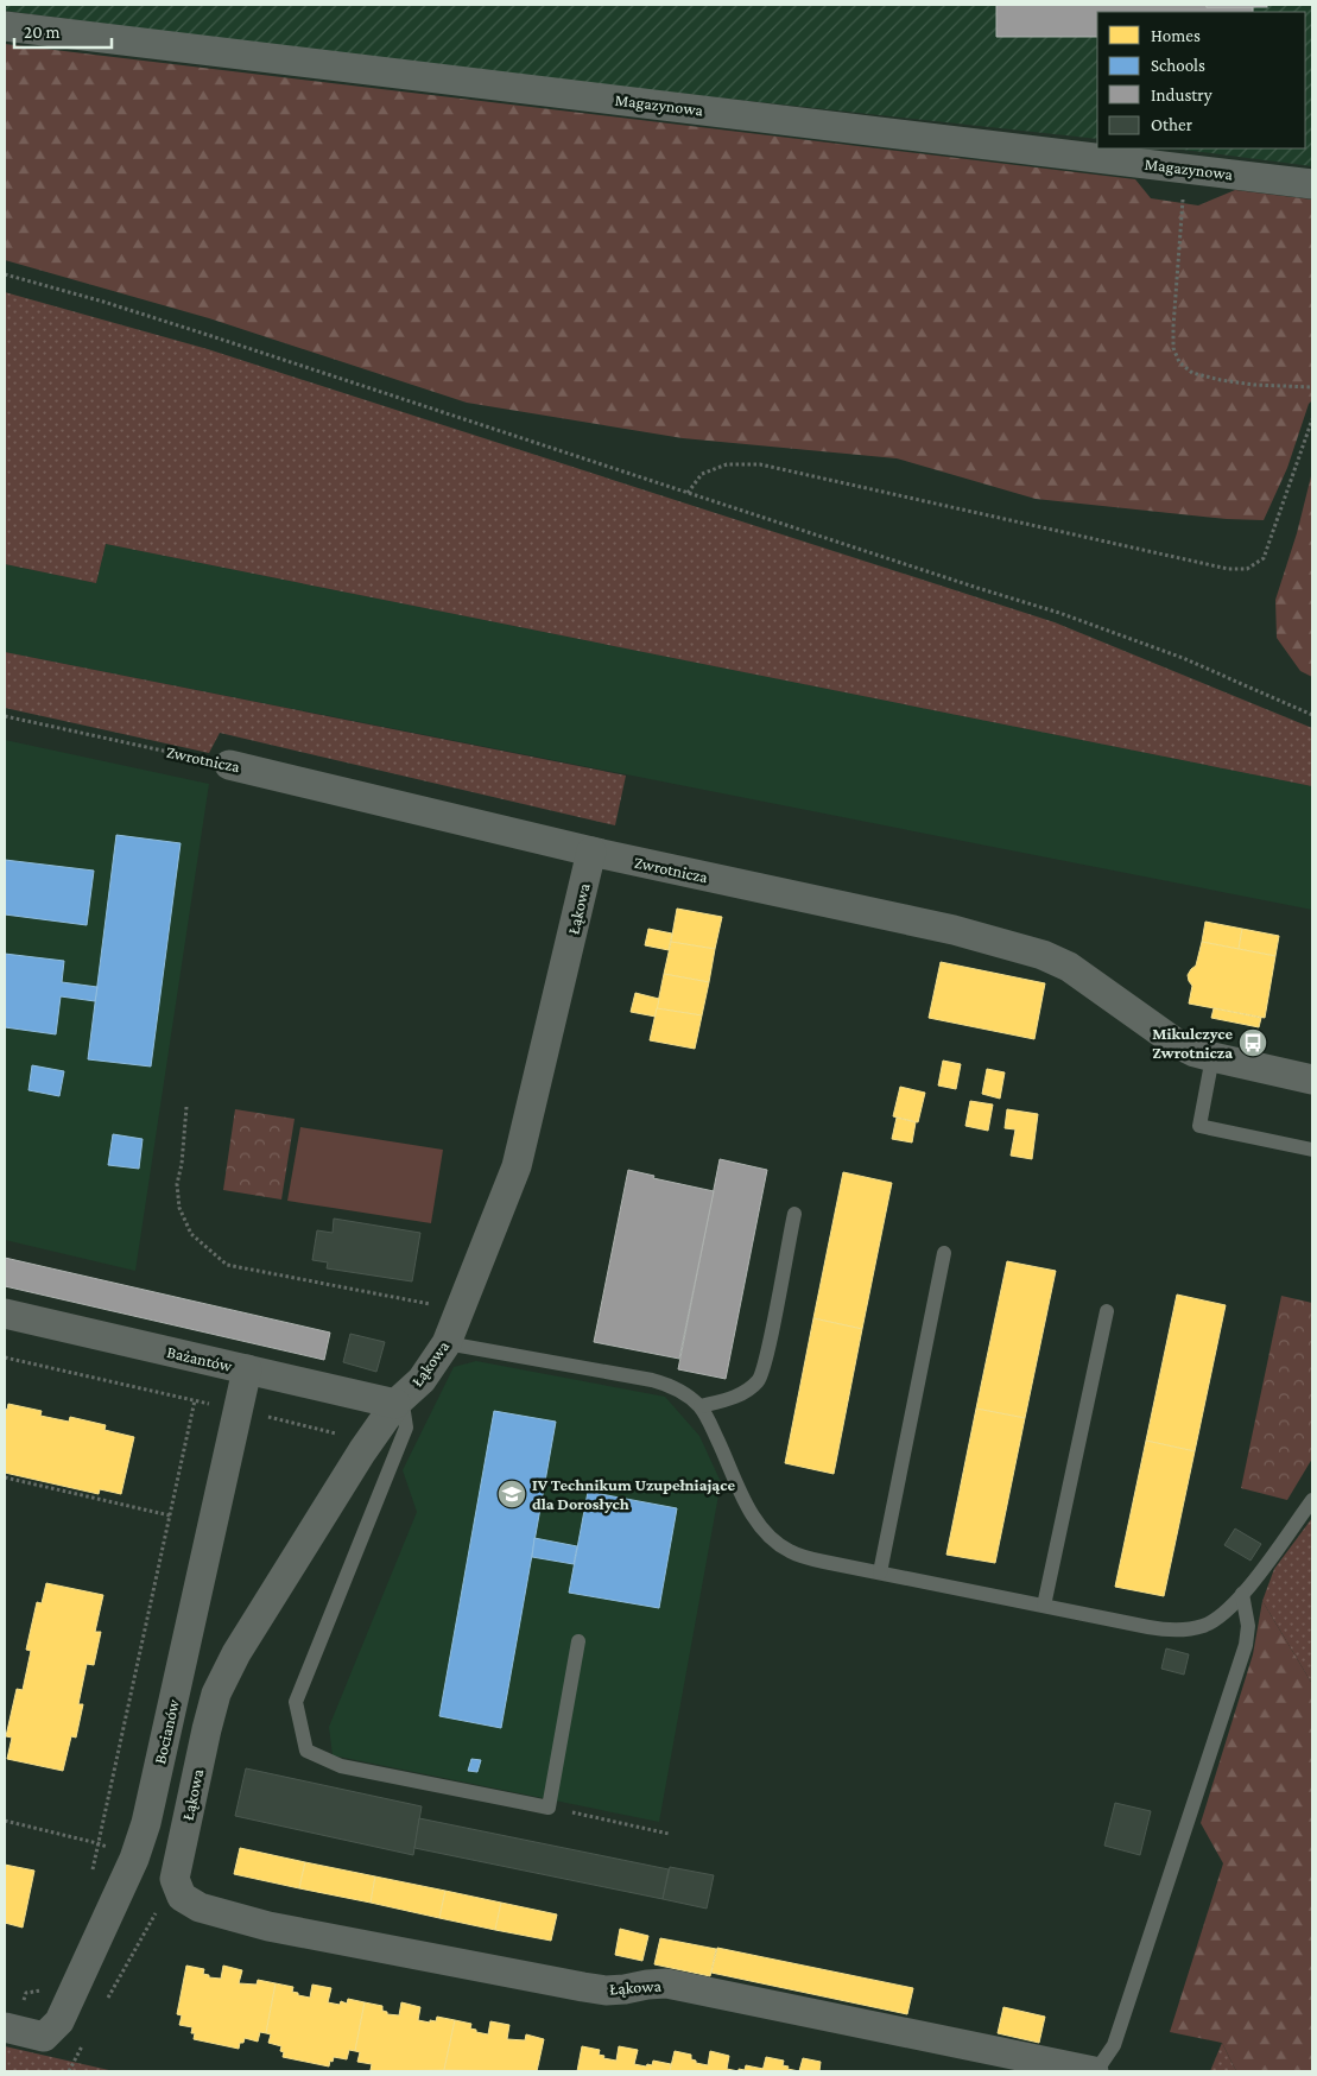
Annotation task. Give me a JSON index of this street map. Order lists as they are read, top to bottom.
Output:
{
  "streets": {
    "street": [
      "Magazynowa",
      "Zwrotnicza",
      "Łąkowa",
      "Bażantów",
      "Bocianów"
    ]
  },
  "crossings": [
    ["Zwrotnicza", "Łąkowa"],
    ["Łąkowa", "Bażantów"],
    ["Bażantów", "Bocianów"]
  ],
  "places": {
    "bus stop": ["Mikulczyce Zwrotnicza"],
    "school or university": ["IV Technikum Uzupełniające dla Dorosłych"]
  },
  "legend": [
    "Homes",
    "Schools",
    "Industry",
    "Other"
  ],
  "scale_bar": "20 m"
}
